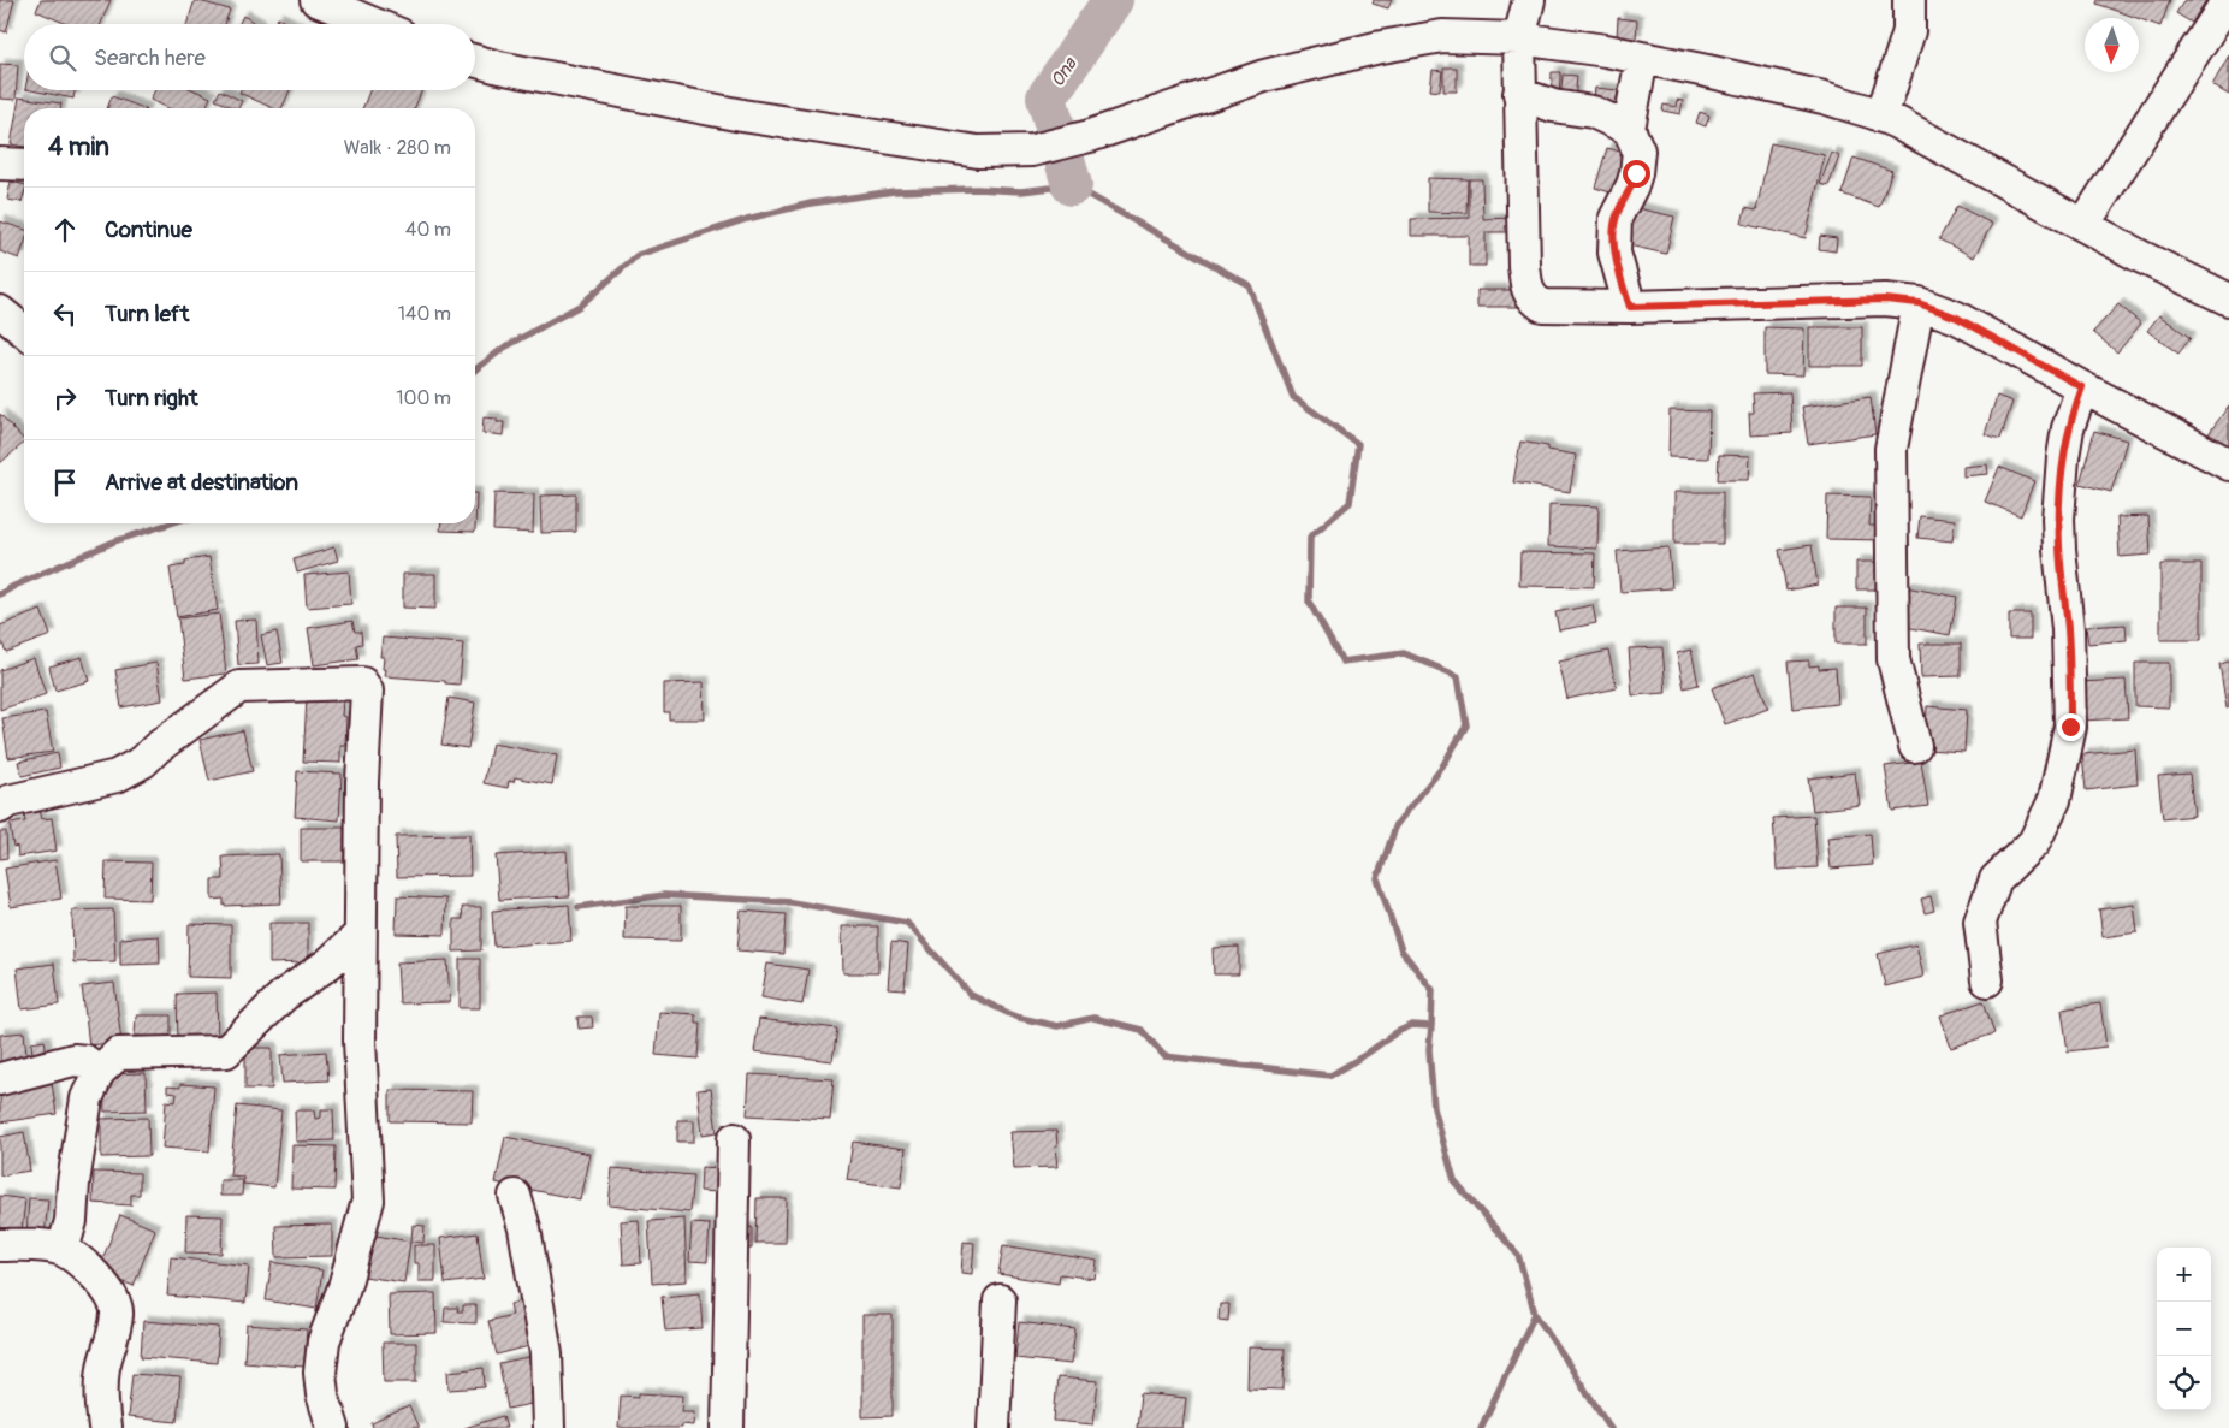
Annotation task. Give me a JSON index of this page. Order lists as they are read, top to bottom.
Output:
{
  "water": ["Ona"],
  "north": "bottom",
  "page": {
    "search": "Search here",
    "heading": ["4 min", "Walk · 280 m"],
    "list": [
      ["Continue", "40 m"],
      ["Turn left", "140 m"],
      ["Turn right", "100 m"],
      "Arrive at destination"
    ],
    "map_buttons": ["+", "−"]
  }
}
